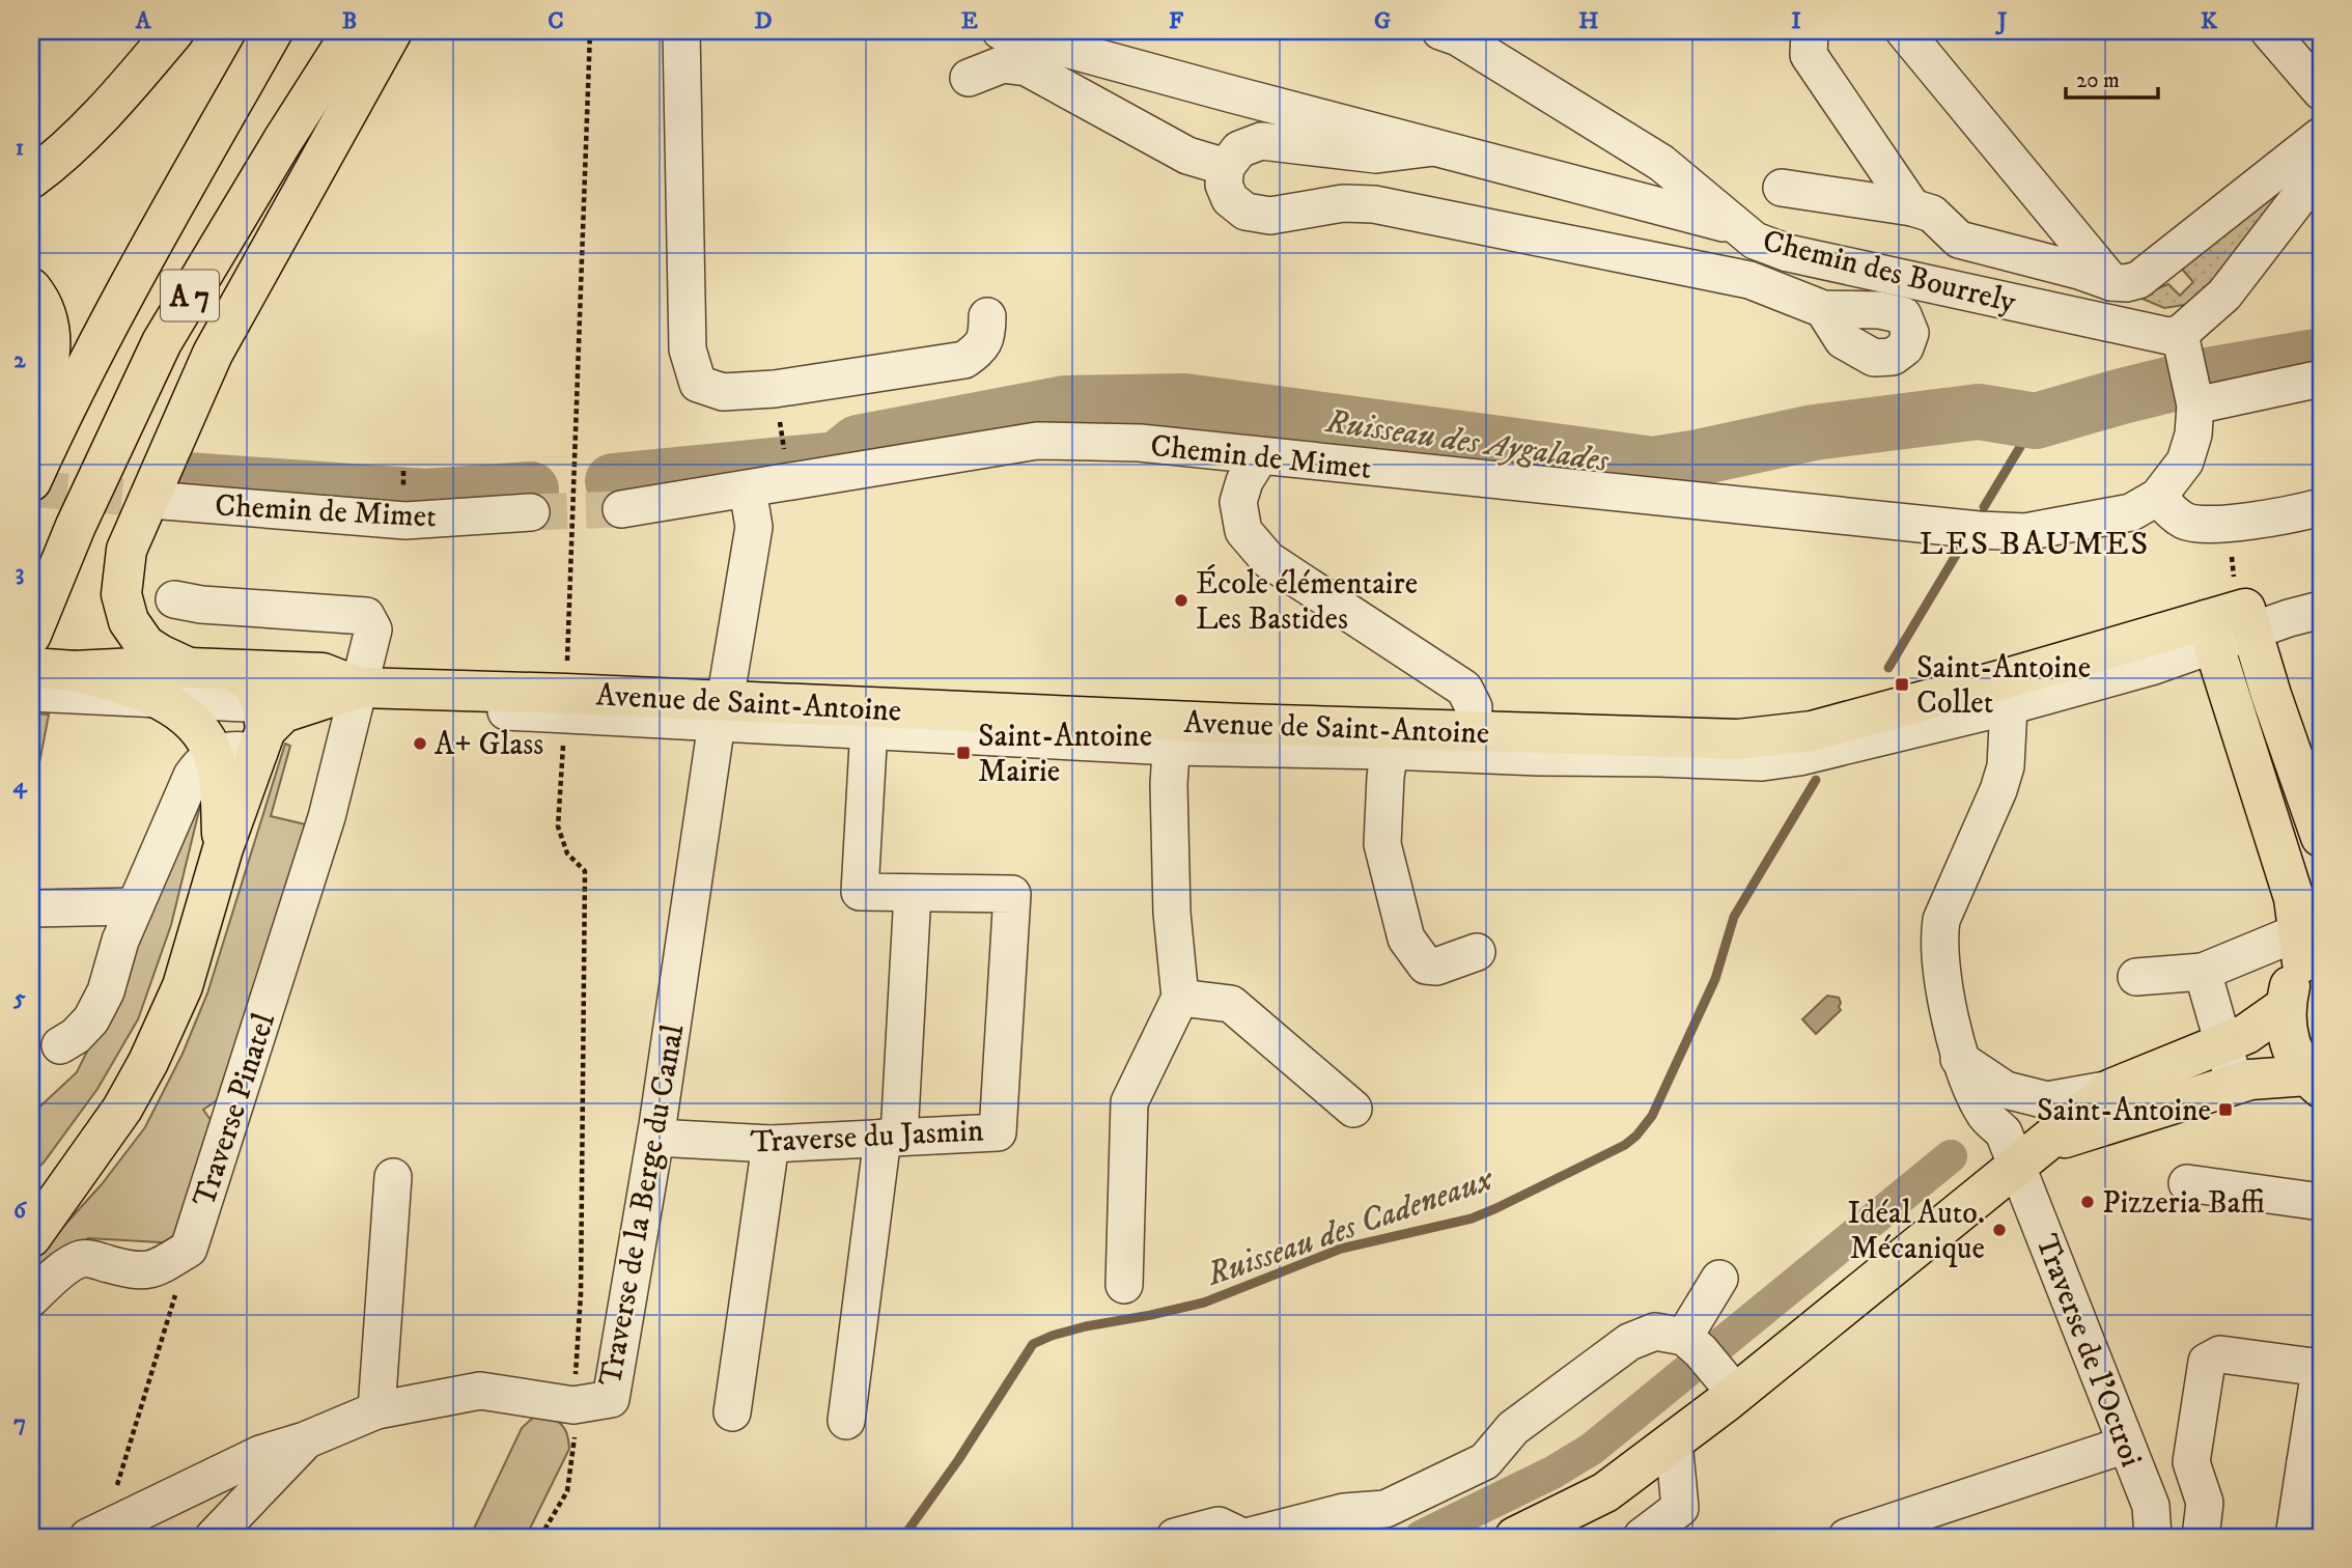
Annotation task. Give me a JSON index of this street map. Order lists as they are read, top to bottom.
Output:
{
  "streets": {
    "main road": ["A 7", "Avenue de Saint-Antoine"],
    "street": [
      "Chemin des Bourrely",
      "Chemin de Mimet",
      "Traverse Pinatel",
      "Traverse du Jasmin",
      "Traverse de la Berge du Canal",
      "Traverse de l'Octroi"
    ]
  },
  "crossings": [
    ["Chemin de Mimet", "Traverse de la Berge du Canal"],
    ["Avenue de Saint-Antoine", "Traverse Pinatel"],
    ["Avenue de Saint-Antoine", "Traverse du Jasmin"],
    ["Avenue de Saint-Antoine", "Traverse de la Berge du Canal"],
    ["Avenue de Saint-Antoine", "Traverse de l'Octroi"],
    ["Traverse Pinatel", "Traverse de la Berge du Canal"],
    ["Traverse du Jasmin", "Traverse de la Berge du Canal"]
  ],
  "districts": ["LES BAUMES"],
  "water": ["Ruisseau des Aygalades", "Ruisseau des Cadeneaux"],
  "places": {
    "other": [
      "École élémentaire Les Bastides",
      "A+ Glass",
      "Pizzeria Baffi",
      "Idéal Auto. Mécanique"
    ],
    "transit": ["Saint-Antoine Collet", "Saint-Antoine Mairie", "Saint-Antoine"]
  },
  "scale_bar": "20 m",
  "grid": {
    "columns": [
      "A",
      "B",
      "C",
      "D",
      "E",
      "F",
      "G",
      "H",
      "I",
      "J",
      "K"
    ],
    "rows": [
      "1",
      "2",
      "3",
      "4",
      "5",
      "6",
      "7"
    ]
  }
}
